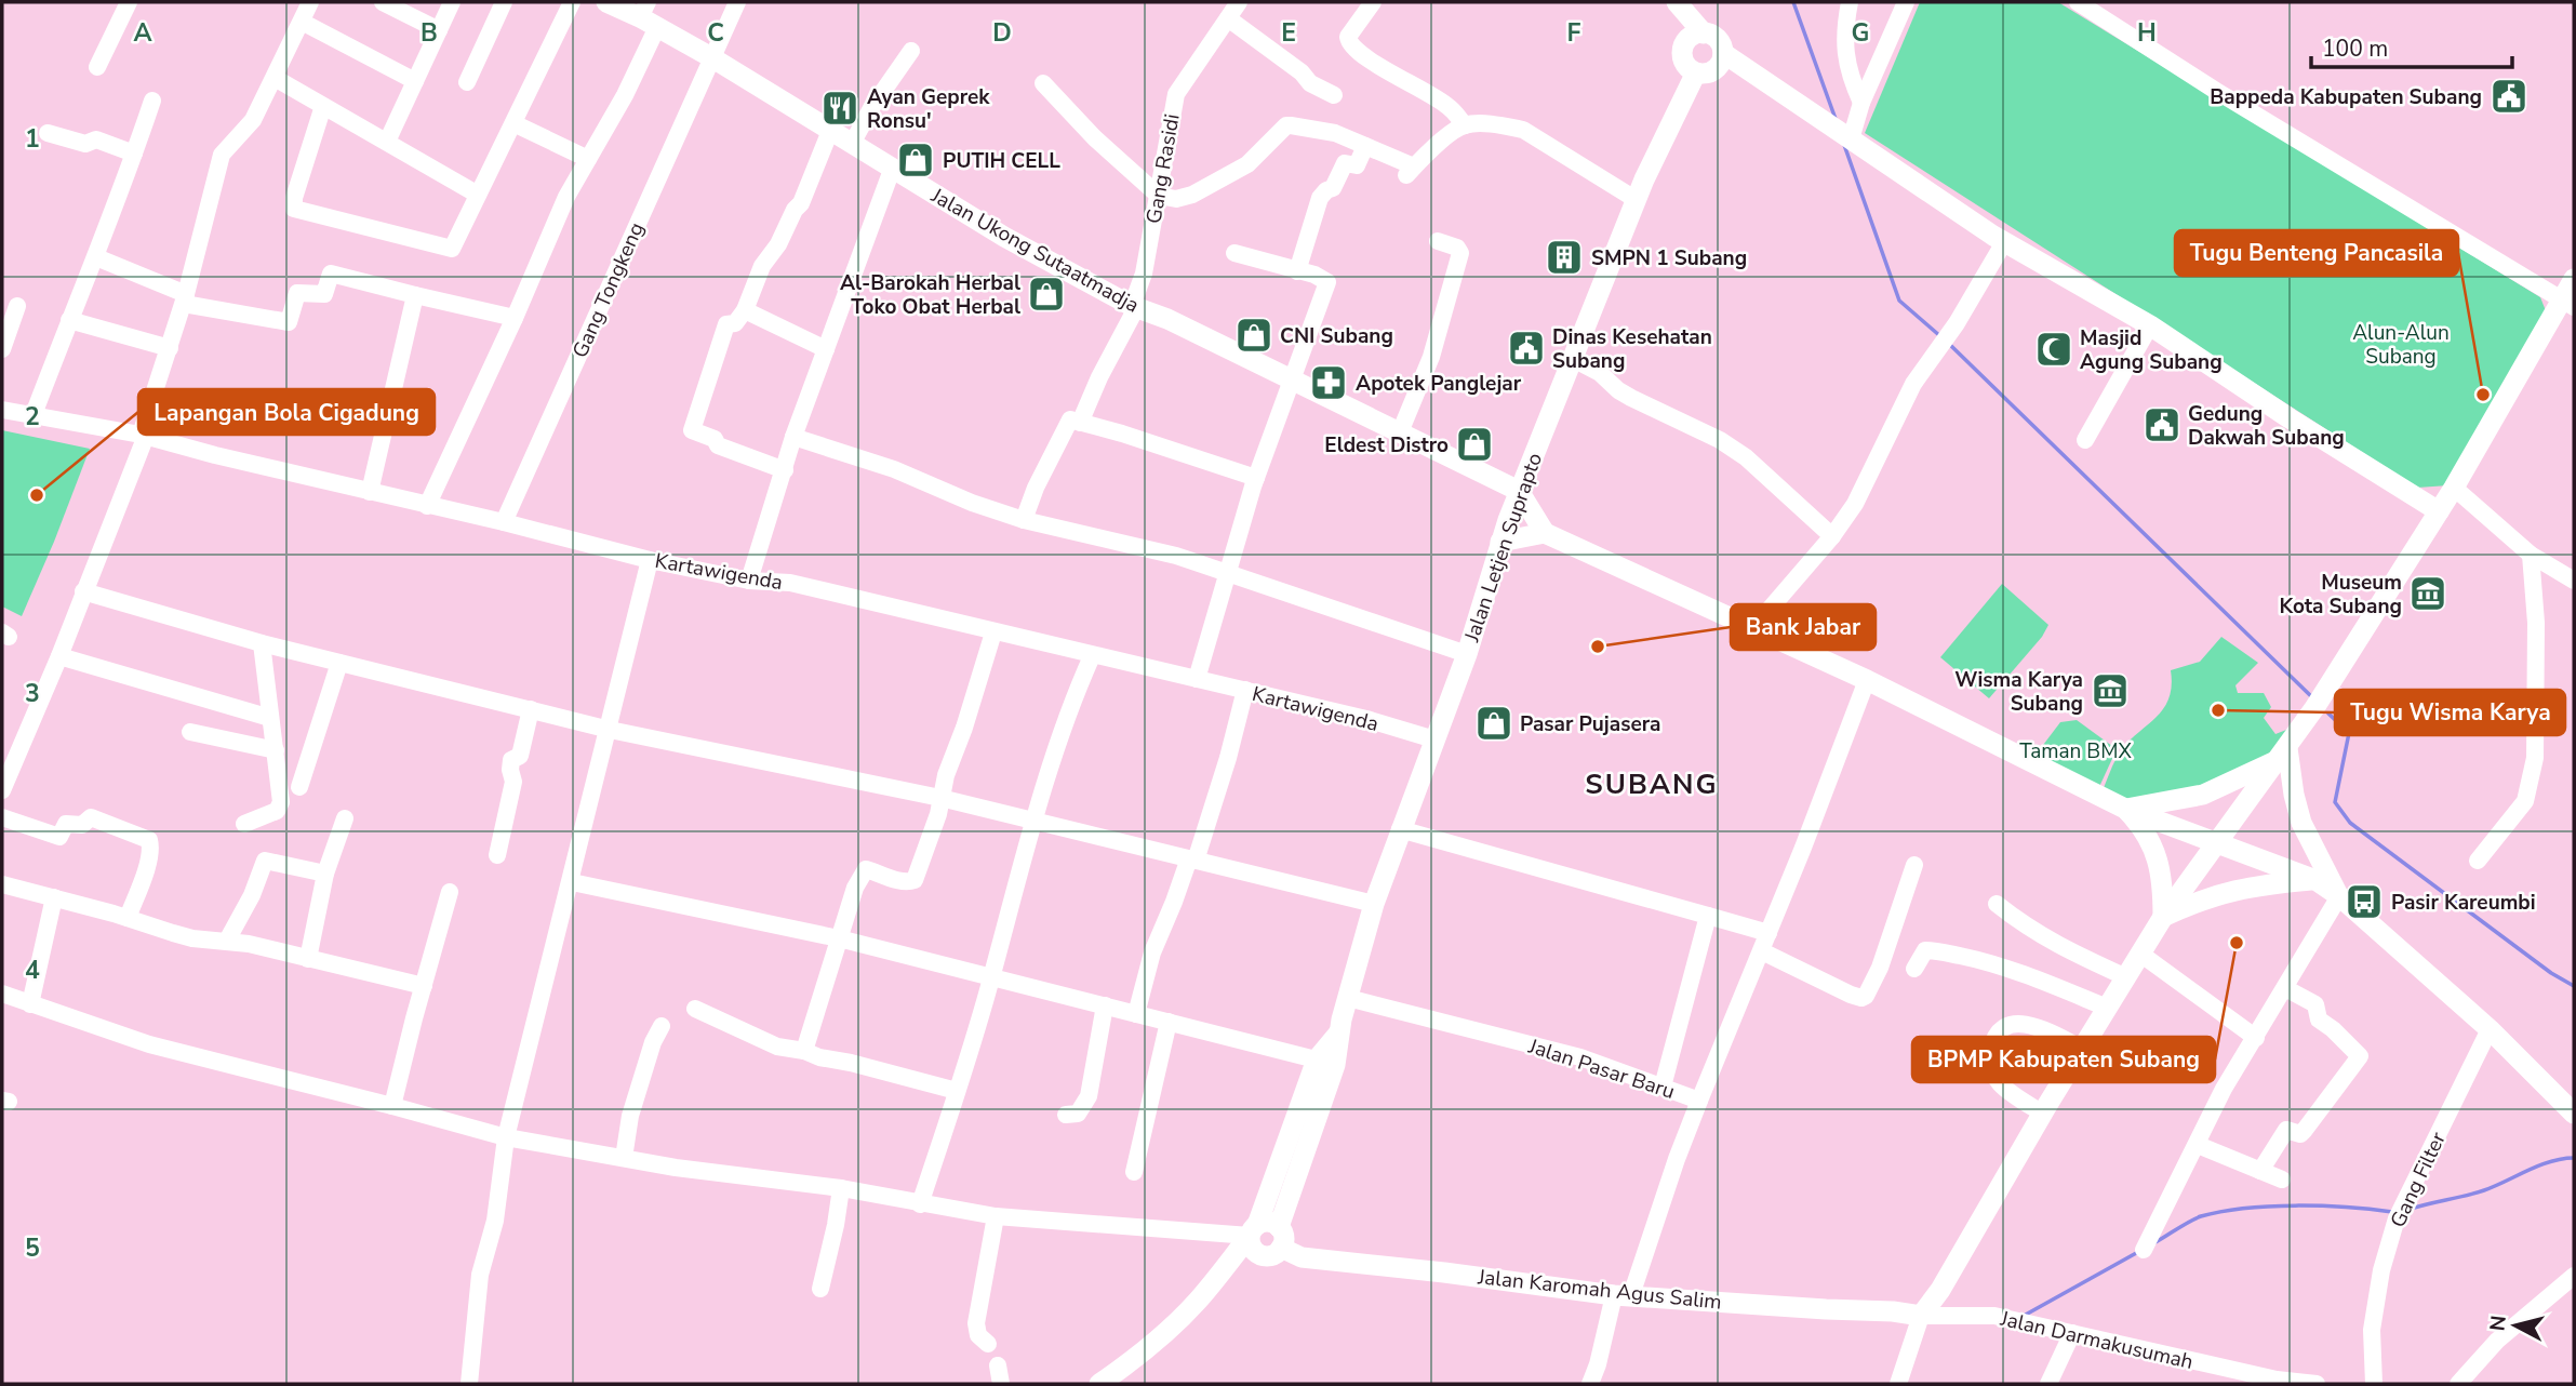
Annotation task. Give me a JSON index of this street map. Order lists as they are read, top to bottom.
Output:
{
  "streets": {
    "main road": ["Jalan Ukong Sutaatmadja", "Jalan Letjen Suprapto", "Jalan Karomah Agus Salim"],
    "street": [
      "Gang Rasidi",
      "Gang Tongkeng",
      "Kartawigenda",
      "Jalan Pasar Baru",
      "Gang Filter",
      "Jalan Darmakusumah"
    ]
  },
  "crossings": [
    ["Gang Rasidi", "Jalan Ukong Sutaatmadja"],
    ["Jalan Ukong Sutaatmadja", "Gang Tongkeng"],
    ["Jalan Ukong Sutaatmadja", "Jalan Letjen Suprapto"],
    ["Gang Tongkeng", "Kartawigenda"],
    ["Jalan Letjen Suprapto", "Kartawigenda"],
    ["Jalan Letjen Suprapto", "Jalan Pasar Baru"],
    ["Jalan Letjen Suprapto", "Jalan Karomah Agus Salim"],
    ["Jalan Pasar Baru", "Jalan Karomah Agus Salim"],
    ["Jalan Karomah Agus Salim", "Jalan Darmakusumah"]
  ],
  "districts": ["SUBANG"],
  "parks": ["Alun-Alun Subang", "Taman BMX"],
  "places": {
    "public building": ["Bappeda Kabupaten Subang", "Dinas Kesehatan Subang", "Gedung Dakwah Subang"],
    "restaurant": ["Ayan Geprek Ronsu'"],
    "shop": [
      "PUTIH CELL",
      "Al-Barokah Herbal Toko Obat Herbal",
      "CNI Subang",
      "Eldest Distro",
      "Pasar Pujasera"
    ],
    "building": ["SMPN 1 Subang"],
    "mosque": ["Masjid Agung Subang"],
    "pharmacy": ["Apotek Panglejar"],
    "other": [
      "Tugu Benteng Pancasila",
      "Lapangan Bola Cigadung",
      "Bank Jabar",
      "Tugu Wisma Karya",
      "BPMP Kabupaten Subang"
    ],
    "museum": ["Museum Kota Subang", "Wisma Karya Subang"],
    "bus stop": ["Pasir Kareumbi"]
  },
  "scale_bar": "100 m",
  "north": "left",
  "grid": {
    "columns": [
      "A",
      "B",
      "C",
      "D",
      "E",
      "F",
      "G",
      "H"
    ],
    "rows": [
      "1",
      "2",
      "3",
      "4",
      "5"
    ]
  }
}
